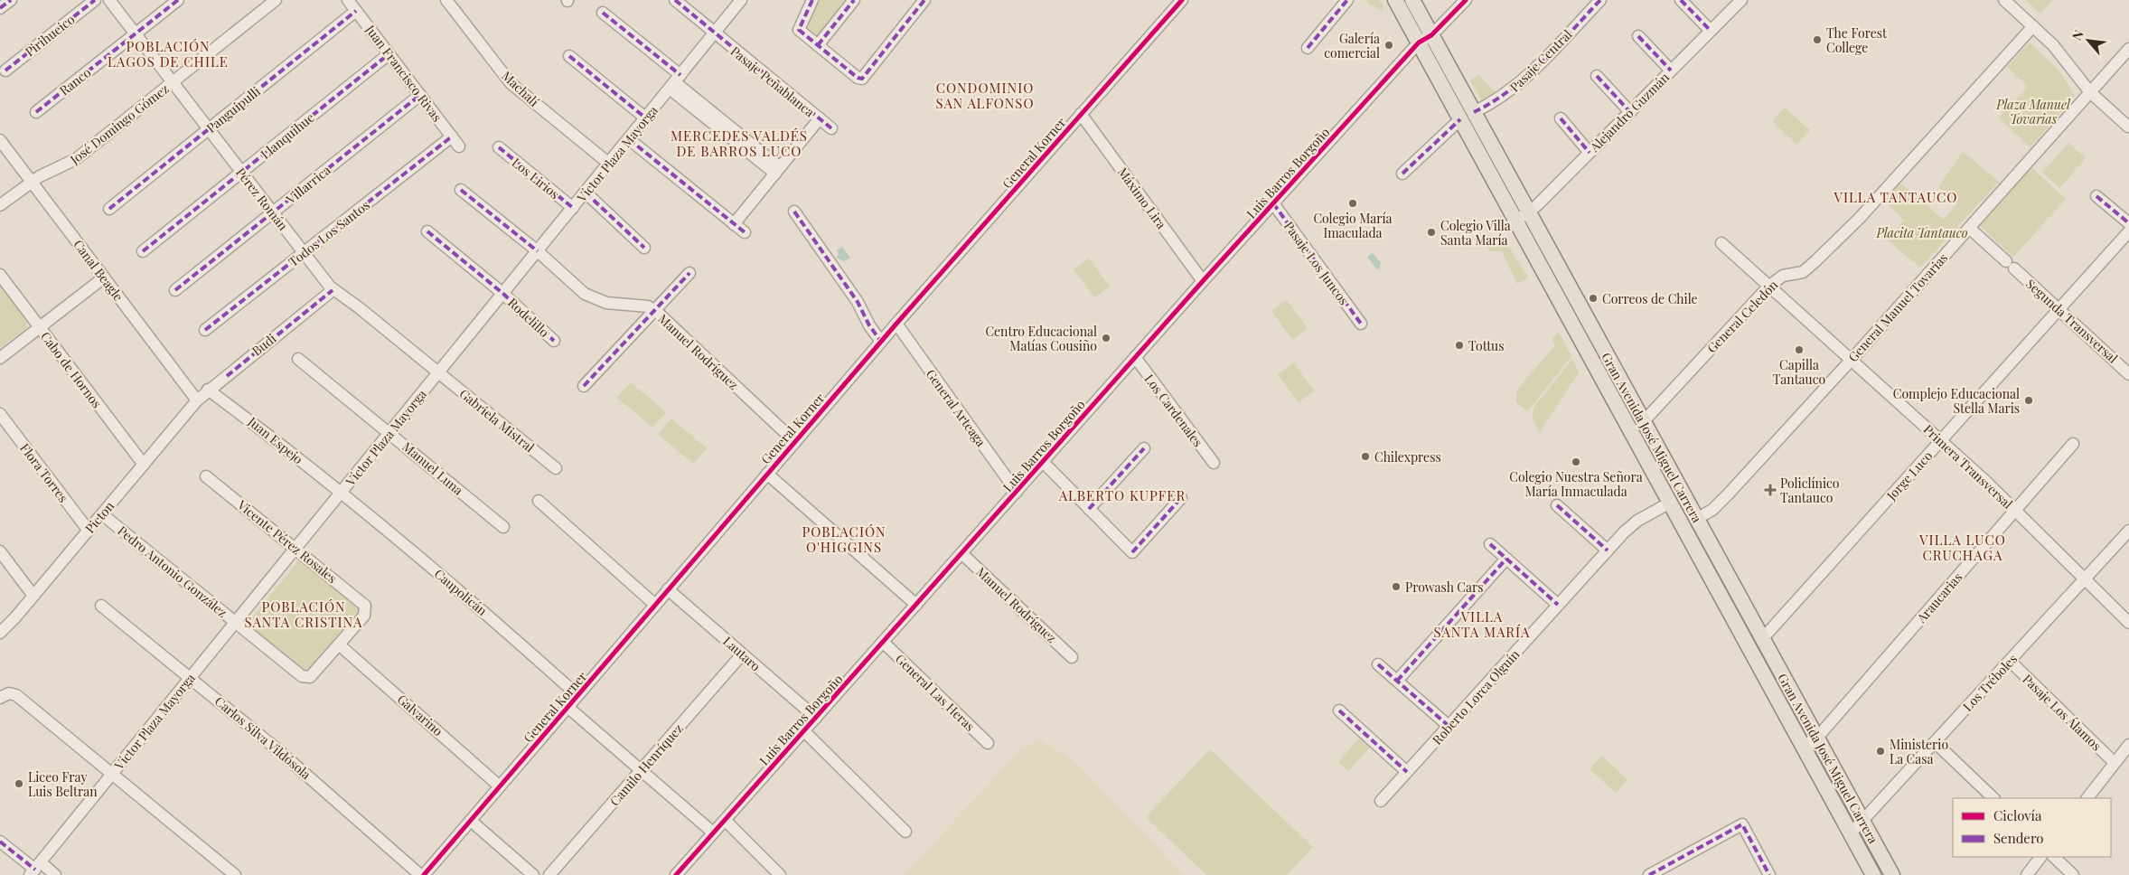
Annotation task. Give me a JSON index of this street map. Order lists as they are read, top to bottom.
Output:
{
  "streets": {
    "main road": ["Gran Avenida José Miguel Carrera"],
    "street": [
      "Pirihueico",
      "Pasaje Central",
      "Juan Francisco Rivas",
      "Ranco",
      "Pasaje Peñablanca",
      "Machalí",
      "Panguipulli",
      "Alejandro Guzmán",
      "José Domingo Gómez",
      "Llanquihue",
      "General Korner",
      "Víctor Plaza Mayorga",
      "Luis Barros Borgoño",
      "Los Lirios",
      "Villarrica",
      "Máximo Lira",
      "Pérez Román",
      "Todos Los Santos",
      "Pasaje Los Juncos",
      "Canal Beagle",
      "General Manuel Tovarias",
      "General Celedón",
      "Rodelillo",
      "Segunda Transversal",
      "Budi",
      "Manuel Rodríguez",
      "Cabo de Hornos",
      "General Arteaga",
      "Los Cardenales",
      "Gabriela Mistral",
      "Juan Espejo",
      "Primera Transversal",
      "Manuel Luna",
      "Flora Torres",
      "Jorge Luco",
      "Picton",
      "Vicente Pérez Rosales",
      "Pedro Antonio González",
      "Caupolicán",
      "Araucarias",
      "Lautaro",
      "Los Tréboles",
      "General Las Heras",
      "Roberto Lorca Olguín",
      "Pasaje Los Álamos",
      "Galvarino",
      "Carlos Silva Vildósola",
      "Camilo Henríquez"
    ]
  },
  "crossings": [
    ["Pasaje Central", "Gran Avenida José Miguel Carrera"],
    ["Juan Francisco Rivas", "Panguipulli"],
    ["Juan Francisco Rivas", "Llanquihue"],
    ["Juan Francisco Rivas", "Villarrica"],
    ["Juan Francisco Rivas", "Todos Los Santos"],
    ["Ranco", "Pérez Román"],
    ["Pasaje Peñablanca", "Víctor Plaza Mayorga"],
    ["Machalí", "Víctor Plaza Mayorga"],
    ["Panguipulli", "Pérez Román"],
    ["Alejandro Guzmán", "Gran Avenida José Miguel Carrera"],
    ["José Domingo Gómez", "Pérez Román"],
    ["José Domingo Gómez", "Canal Beagle"],
    ["Llanquihue", "Pérez Román"],
    ["General Korner", "Máximo Lira"],
    ["General Korner", "Manuel Rodríguez"],
    ["General Korner", "General Arteaga"],
    ["General Korner", "Caupolicán"],
    ["General Korner", "Lautaro"],
    ["General Korner", "Galvarino"],
    ["General Korner", "Carlos Silva Vildósola"],
    ["Víctor Plaza Mayorga", "Los Lirios"],
    ["Víctor Plaza Mayorga", "Pérez Román"],
    ["Víctor Plaza Mayorga", "Rodelillo"],
    ["Víctor Plaza Mayorga", "Manuel Rodríguez"],
    ["Víctor Plaza Mayorga", "Gabriela Mistral"],
    ["Víctor Plaza Mayorga", "Juan Espejo"],
    ["Víctor Plaza Mayorga", "Manuel Luna"],
    ["Víctor Plaza Mayorga", "Vicente Pérez Rosales"],
    ["Víctor Plaza Mayorga", "Pedro Antonio González"],
    ["Víctor Plaza Mayorga", "Caupolicán"],
    ["Víctor Plaza Mayorga", "Carlos Silva Vildósola"],
    ["Luis Barros Borgoño", "Máximo Lira"],
    ["Luis Barros Borgoño", "Pasaje Los Juncos"],
    ["Luis Barros Borgoño", "Manuel Rodríguez"],
    ["Luis Barros Borgoño", "General Arteaga"],
    ["Luis Barros Borgoño", "Los Cardenales"],
    ["Luis Barros Borgoño", "Gran Avenida José Miguel Carrera"],
    ["Luis Barros Borgoño", "Lautaro"],
    ["Luis Barros Borgoño", "General Las Heras"],
    ["Villarrica", "Pérez Román"],
    ["Pérez Román", "Todos Los Santos"],
    ["Pérez Román", "Budi"],
    ["Pérez Román", "Gabriela Mistral"],
    ["Canal Beagle", "Budi"],
    ["Canal Beagle", "Picton"],
    ["General Manuel Tovarias", "Segunda Transversal"],
    ["General Manuel Tovarias", "Gran Avenida José Miguel Carrera"],
    ["General Manuel Tovarias", "Primera Transversal"],
    ["General Celedón", "Gran Avenida José Miguel Carrera"],
    ["General Celedón", "Primera Transversal"],
    ["Segunda Transversal", "Jorge Luco"],
    ["Budi", "Juan Espejo"],
    ["Budi", "Picton"],
    ["Cabo de Hornos", "Picton"],
    ["Gran Avenida José Miguel Carrera", "Jorge Luco"],
    ["Gran Avenida José Miguel Carrera", "Araucarias"],
    ["Gran Avenida José Miguel Carrera", "Los Tréboles"],
    ["Gran Avenida José Miguel Carrera", "Roberto Lorca Olguín"],
    ["Juan Espejo", "Caupolicán"],
    ["Primera Transversal", "Jorge Luco"],
    ["Primera Transversal", "Araucarias"],
    ["Primera Transversal", "Los Tréboles"],
    ["Flora Torres", "Picton"],
    ["Picton", "Pedro Antonio González"],
    ["Vicente Pérez Rosales", "Pedro Antonio González"],
    ["Vicente Pérez Rosales", "Galvarino"],
    ["Pedro Antonio González", "Galvarino"],
    ["Lautaro", "Camilo Henríquez"],
    ["Los Tréboles", "Pasaje Los Álamos"]
  ],
  "districts": [
    "POBLACIÓN LAGOS DE CHILE",
    "CONDOMINIO SAN ALFONSO",
    "MERCEDES VALDÉS DE BARROS LUCO",
    "VILLA TANTAUCO",
    "ALBERTO KUPFER",
    "POBLACIÓN O'HIGGINS",
    "VILLA LUCO CRUCHAGA",
    "POBLACIÓN SANTA CRISTINA",
    "VILLA SANTA MARÍA"
  ],
  "parks": ["Plaza Manuel Tovarias", "Placita Tantauco"],
  "places": {
    "other": [
      "The Forest College",
      "Galería comercial",
      "Colegio María Imaculada",
      "Colegio Villa Santa María",
      "Correos de Chile",
      "Centro Educacional Matías Cousiño",
      "Tottus",
      "Capilla Tantauco",
      "Complejo Educacional Stella Maris",
      "Chilexpress",
      "Colegio Nuestra Señora María Inmaculada",
      "Prowash Cars",
      "Ministerio La Casa",
      "Liceo Fray Luis Beltran"
    ],
    "health": ["Policlínico Tantauco"]
  },
  "legend": ["Ciclovía", "Sendero"],
  "north": "top left"
}
